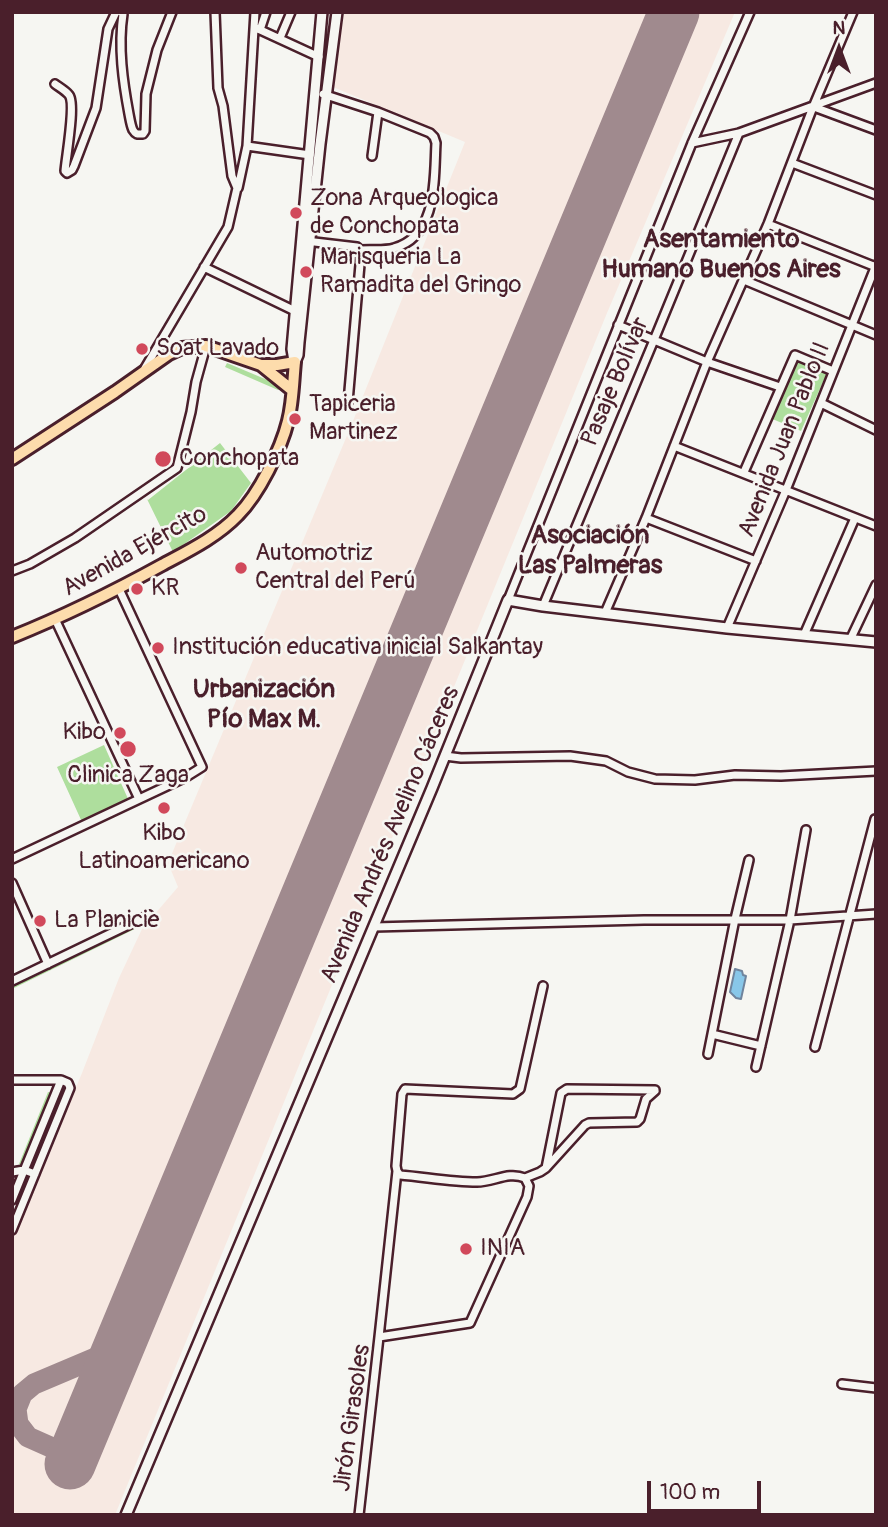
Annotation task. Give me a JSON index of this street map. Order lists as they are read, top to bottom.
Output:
{
  "streets": {
    "highway": ["Avenida Ejército"],
    "street": [
      "Pasaje Bolívar",
      "Avenida Juan Pablo II",
      "Avenida Andrés Avelino Cáceres",
      "Jirón Girasoles"
    ]
  },
  "districts": ["Asentamiento Humano Buenos Aires", "Asociación Las Palmeras", "Urbanización Pío Max M."],
  "places": [
    "Zona Arqueologica de Conchopata",
    "Marisqueria La Ramadita del Gringo",
    "Soat Lavado",
    "Tapiceria Martinez",
    "Conchopata",
    "Automotriz Central del Perú",
    "KR",
    "Institución educativa inicial Salkantay",
    "Kibo",
    "Clinica Zaga",
    "Kibo Latinoamericano",
    "La Planicie",
    "INIA"
  ],
  "scale_bar": "100 m",
  "north": "top"
}
